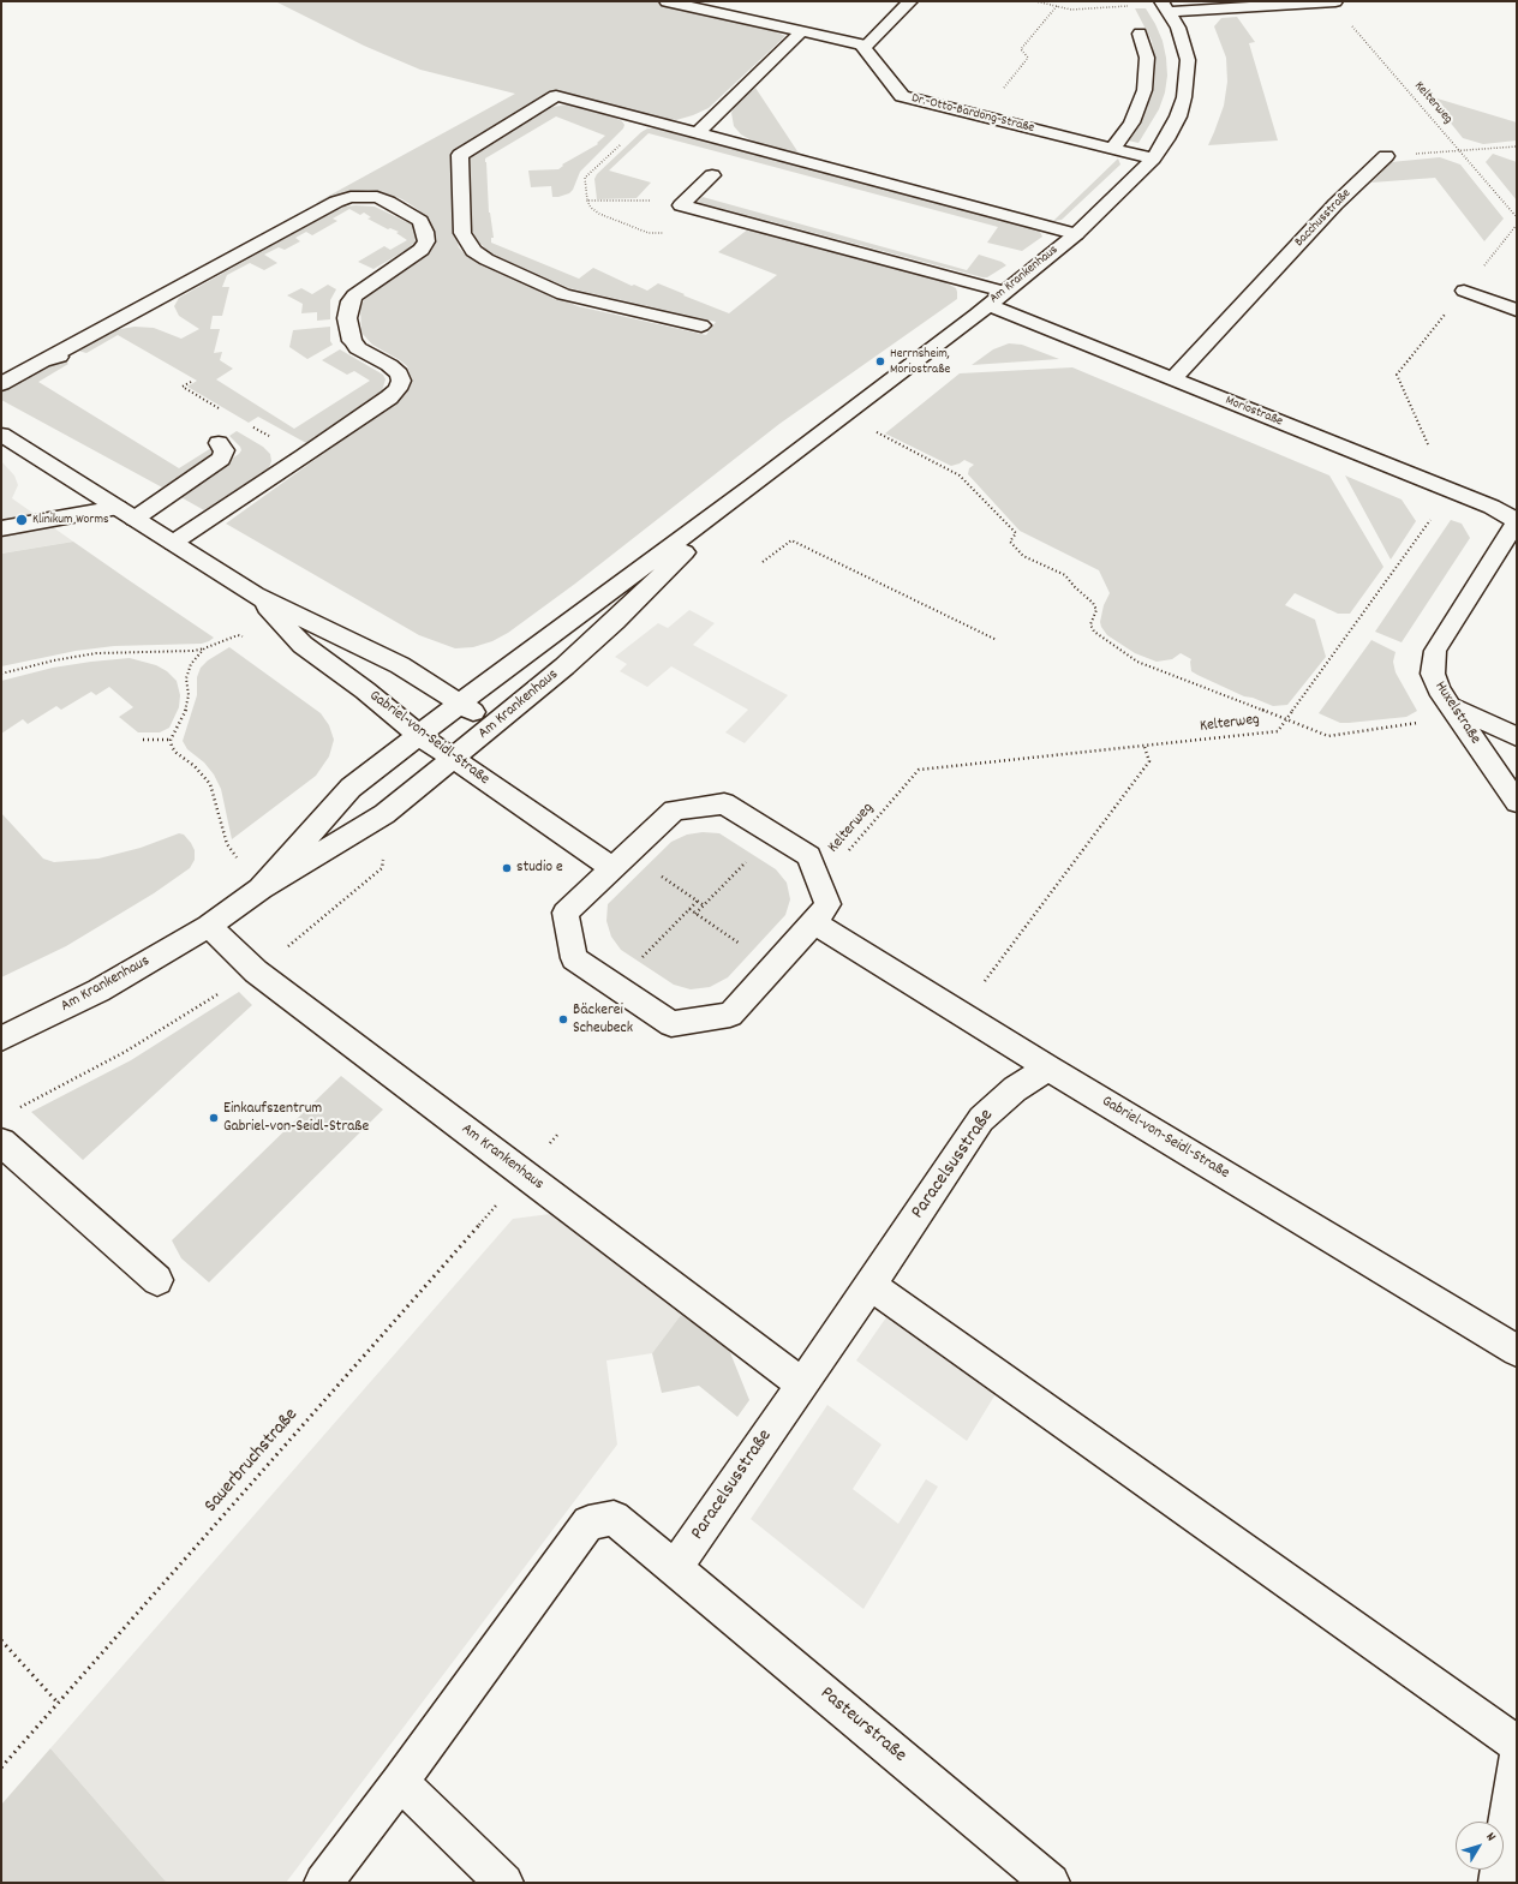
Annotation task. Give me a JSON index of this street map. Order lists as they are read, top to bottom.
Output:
{
  "streets": {
    "street": [
      "Dr.-Otto-Bardong-Straße",
      "Bacchusstraße",
      "Am Krankenhaus",
      "Moriostraße",
      "Huxelstraße",
      "Gabriel-von-Seidl-Straße",
      "Paracelsusstraße",
      "Pasteurstraße"
    ],
    "path": ["Kelterweg", "Sauerbruchstraße"]
  },
  "crossings": [
    ["Kelterweg", "Moriostraße"],
    ["Dr.-Otto-Bardong-Straße", "Am Krankenhaus"],
    ["Bacchusstraße", "Moriostraße"],
    ["Am Krankenhaus", "Moriostraße"],
    ["Am Krankenhaus", "Gabriel-von-Seidl-Straße"],
    ["Am Krankenhaus", "Paracelsusstraße"],
    ["Am Krankenhaus", "Sauerbruchstraße"],
    ["Moriostraße", "Huxelstraße"],
    ["Gabriel-von-Seidl-Straße", "Paracelsusstraße"],
    ["Paracelsusstraße", "Pasteurstraße"]
  ],
  "places": [
    "Herrnsheim, Moriostraße",
    "Klinikum Worms",
    "studio e",
    "Bäckerei Scheubeck",
    "Einkaufszentrum Gabriel-von-Seidl-Straße"
  ],
  "north": "top right"
}
